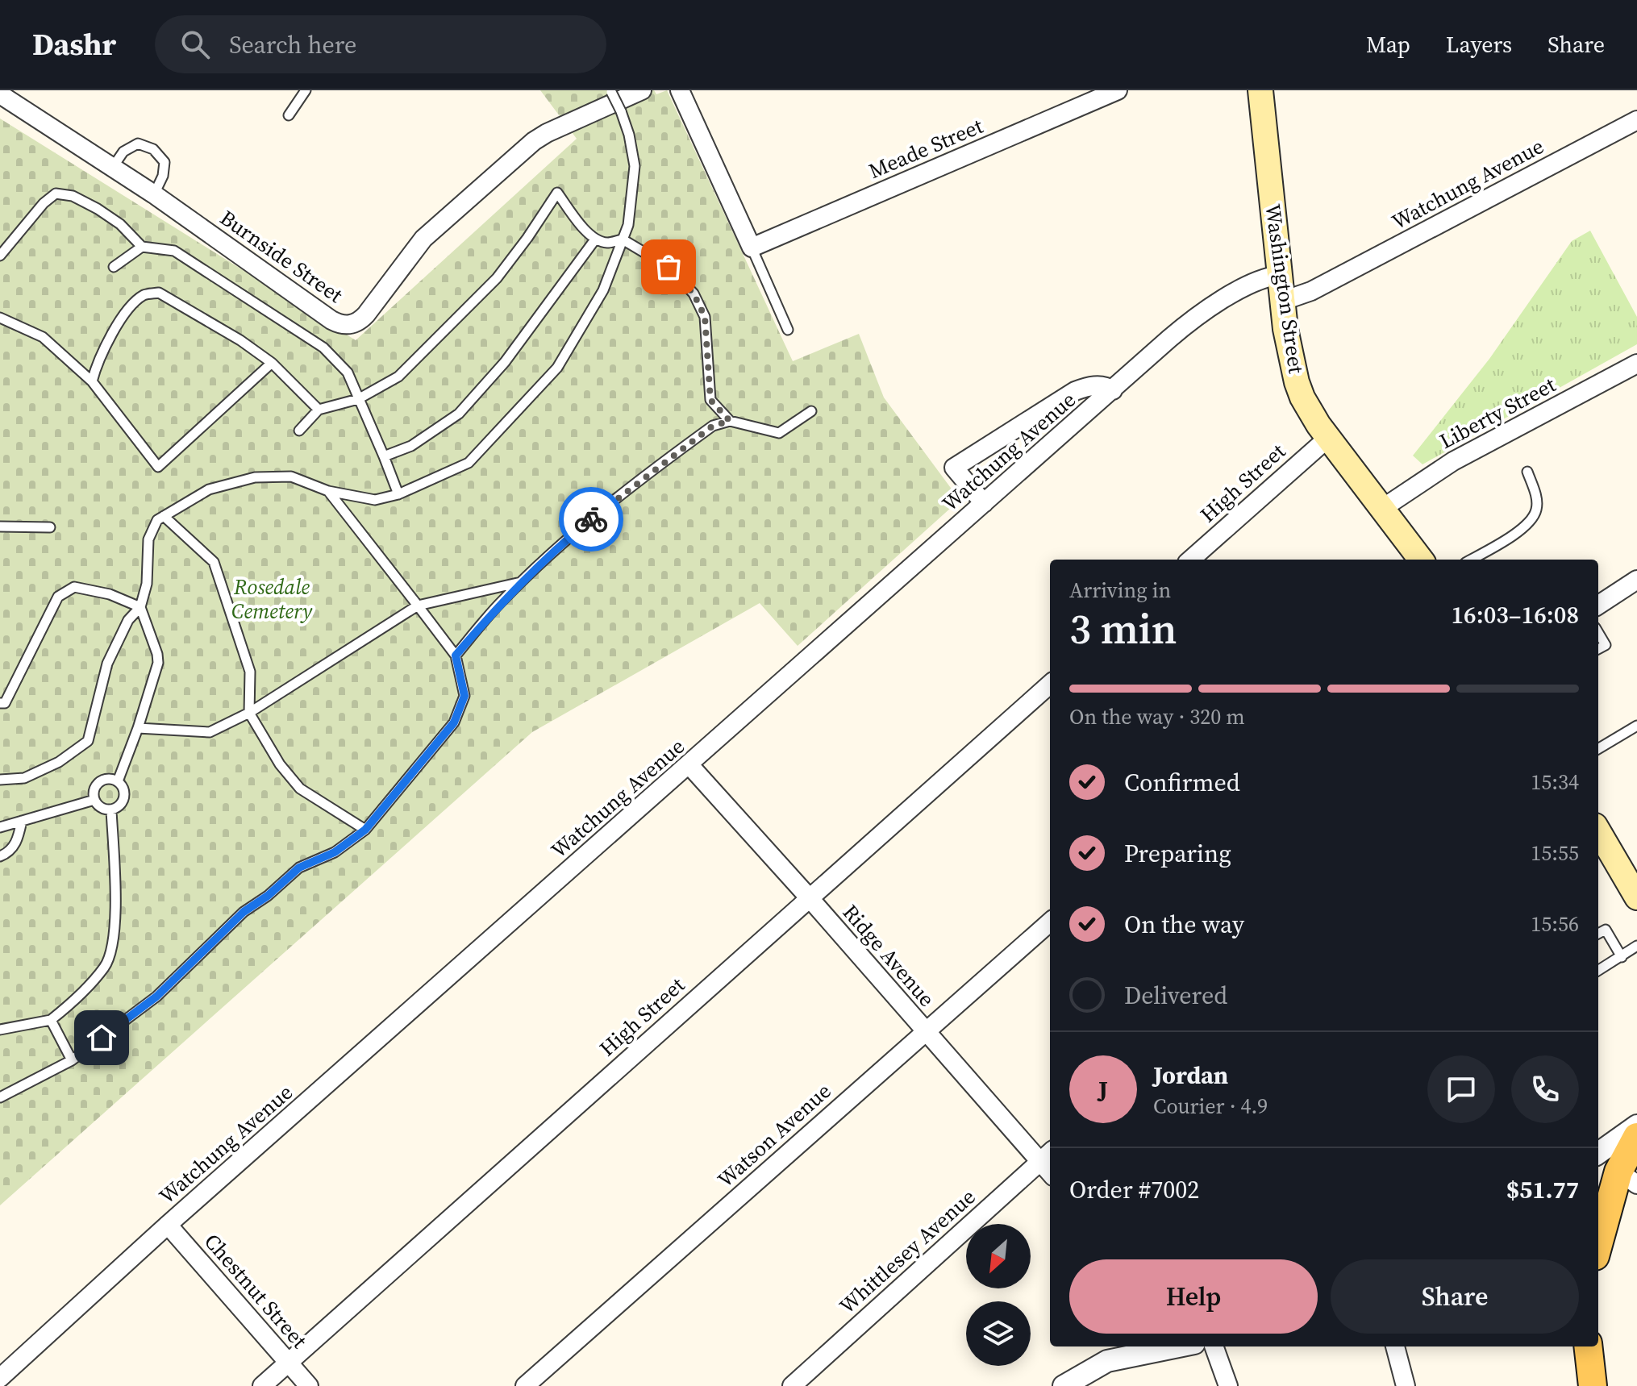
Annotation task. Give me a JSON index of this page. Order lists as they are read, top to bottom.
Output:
{
  "streets": {
    "main road": ["Washington Street"],
    "street": [
      "Meade Street",
      "Watchung Avenue",
      "Burnside Street",
      "Liberty Street",
      "High Street",
      "Ridge Avenue",
      "Watson Avenue",
      "Whittlesey Avenue",
      "Chestnut Street"
    ]
  },
  "crossings": [
    ["Watchung Avenue", "Washington Street"],
    ["Watchung Avenue", "Ridge Avenue"],
    ["Watchung Avenue", "Chestnut Street"],
    ["Washington Street", "Liberty Street"],
    ["Washington Street", "High Street"],
    ["High Street", "Ridge Avenue"],
    ["High Street", "Chestnut Street"],
    ["Ridge Avenue", "Watson Avenue"],
    ["Ridge Avenue", "Whittlesey Avenue"]
  ],
  "parks": ["Rosedale Cemetery"],
  "north": "bottom left",
  "page": {
    "header": "Dashr",
    "search": "Search here",
    "nav": ["Map", "Layers", "Share"],
    "heading": ["3 min", "Arriving in", "16:03–16:08"],
    "panel": [
      "Jordan",
      "Courier · 4.9",
      "Order #7002",
      "$51.77"
    ],
    "bar": "On the way · 320 m",
    "list": [
      ["Confirmed", "15:34"],
      ["Preparing", "15:55"],
      ["On the way", "15:56"],
      "Delivered"
    ],
    "round": "J",
    "buttons": ["Help", "Share"]
  }
}
